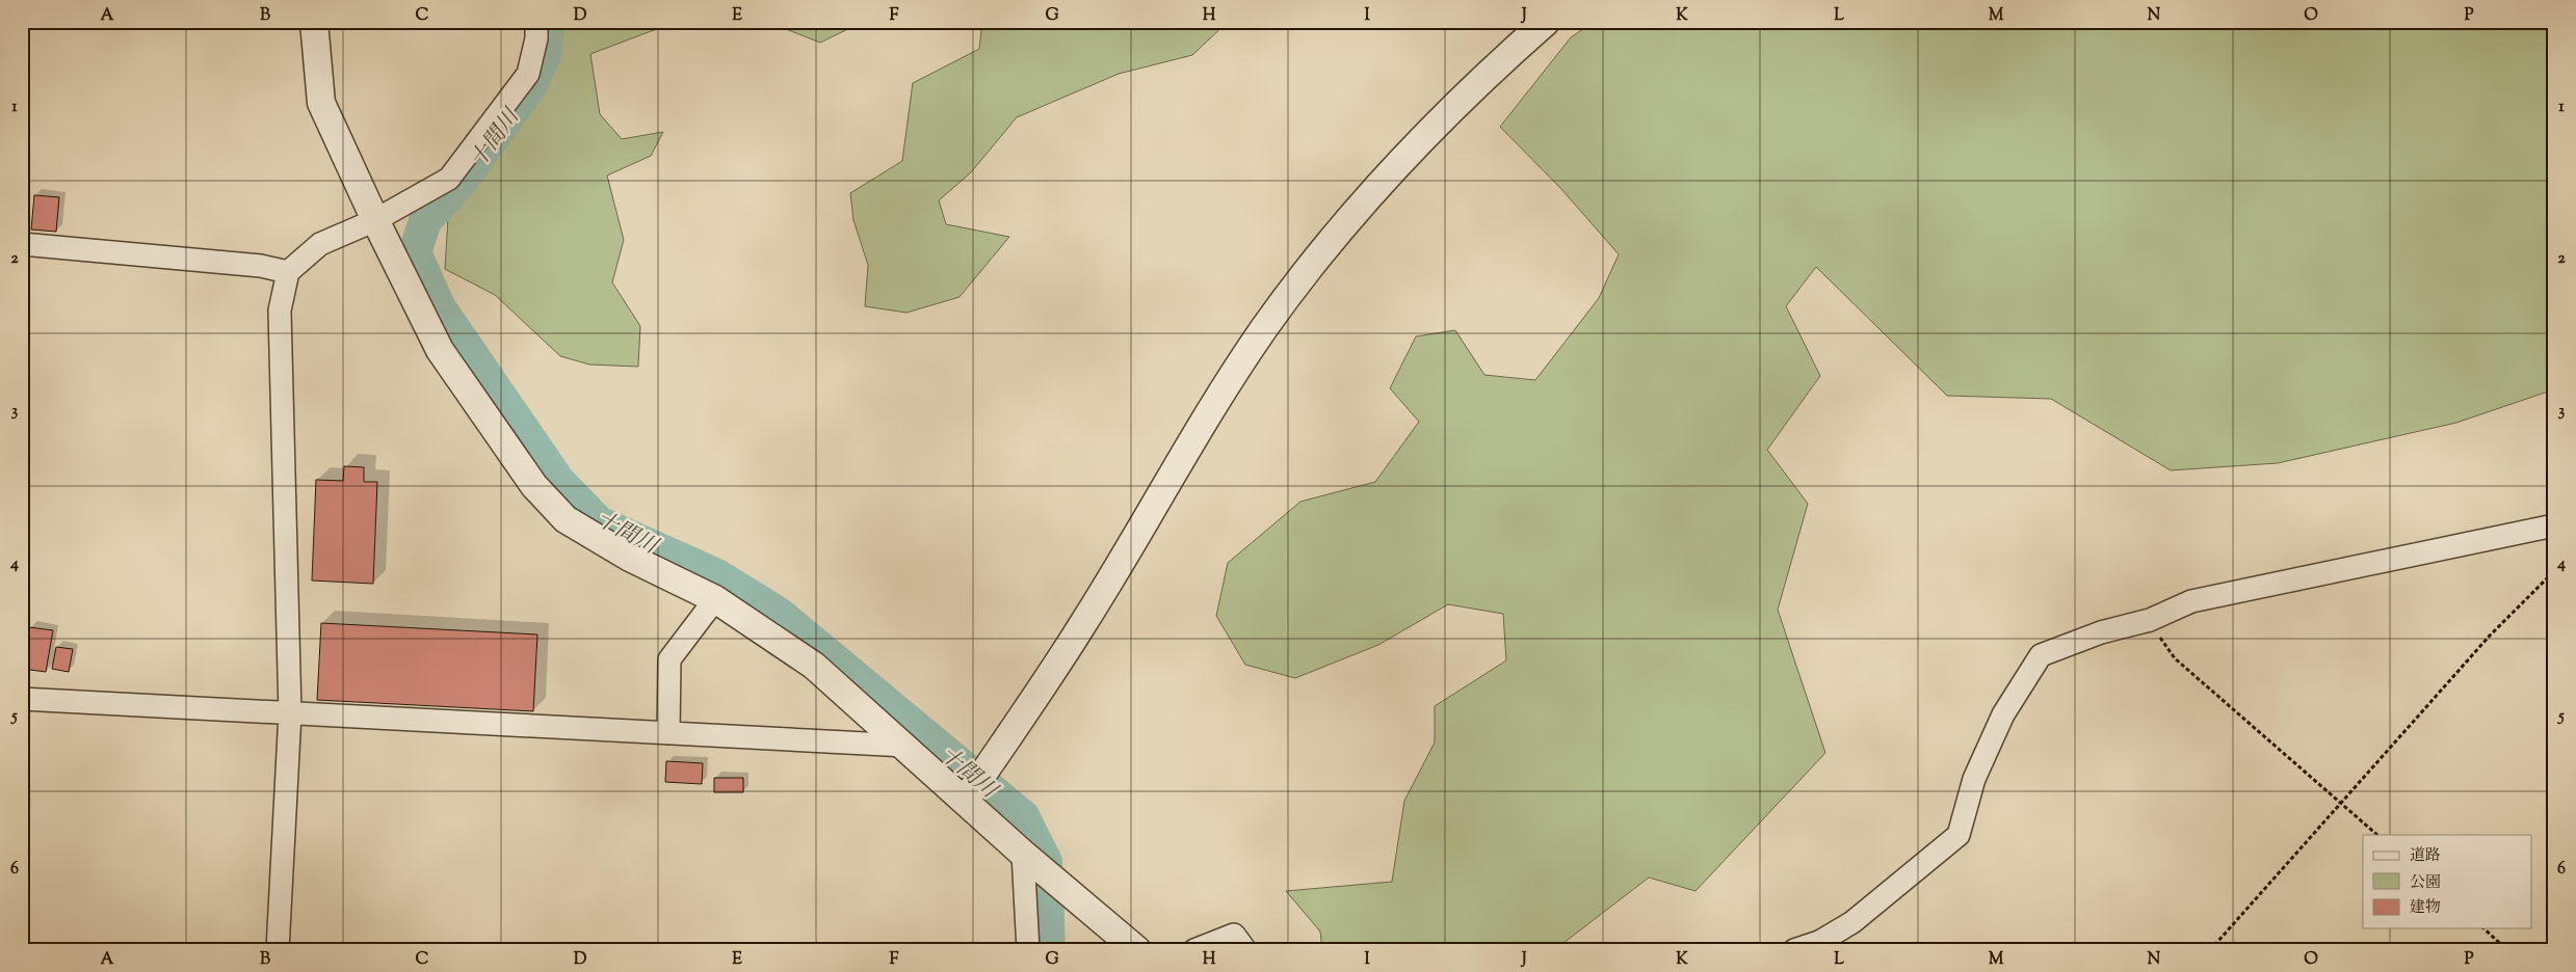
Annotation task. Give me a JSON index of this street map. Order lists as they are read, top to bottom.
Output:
{
  "water": ["十間川"],
  "legend": ["道路", "公園", "建物"],
  "grid": {
    "columns": [
      "A",
      "B",
      "C",
      "D",
      "E",
      "F",
      "G",
      "H",
      "I",
      "J",
      "K",
      "L",
      "M",
      "N",
      "O",
      "P"
    ],
    "rows": [
      "1",
      "2",
      "3",
      "4",
      "5",
      "6"
    ]
  }
}
